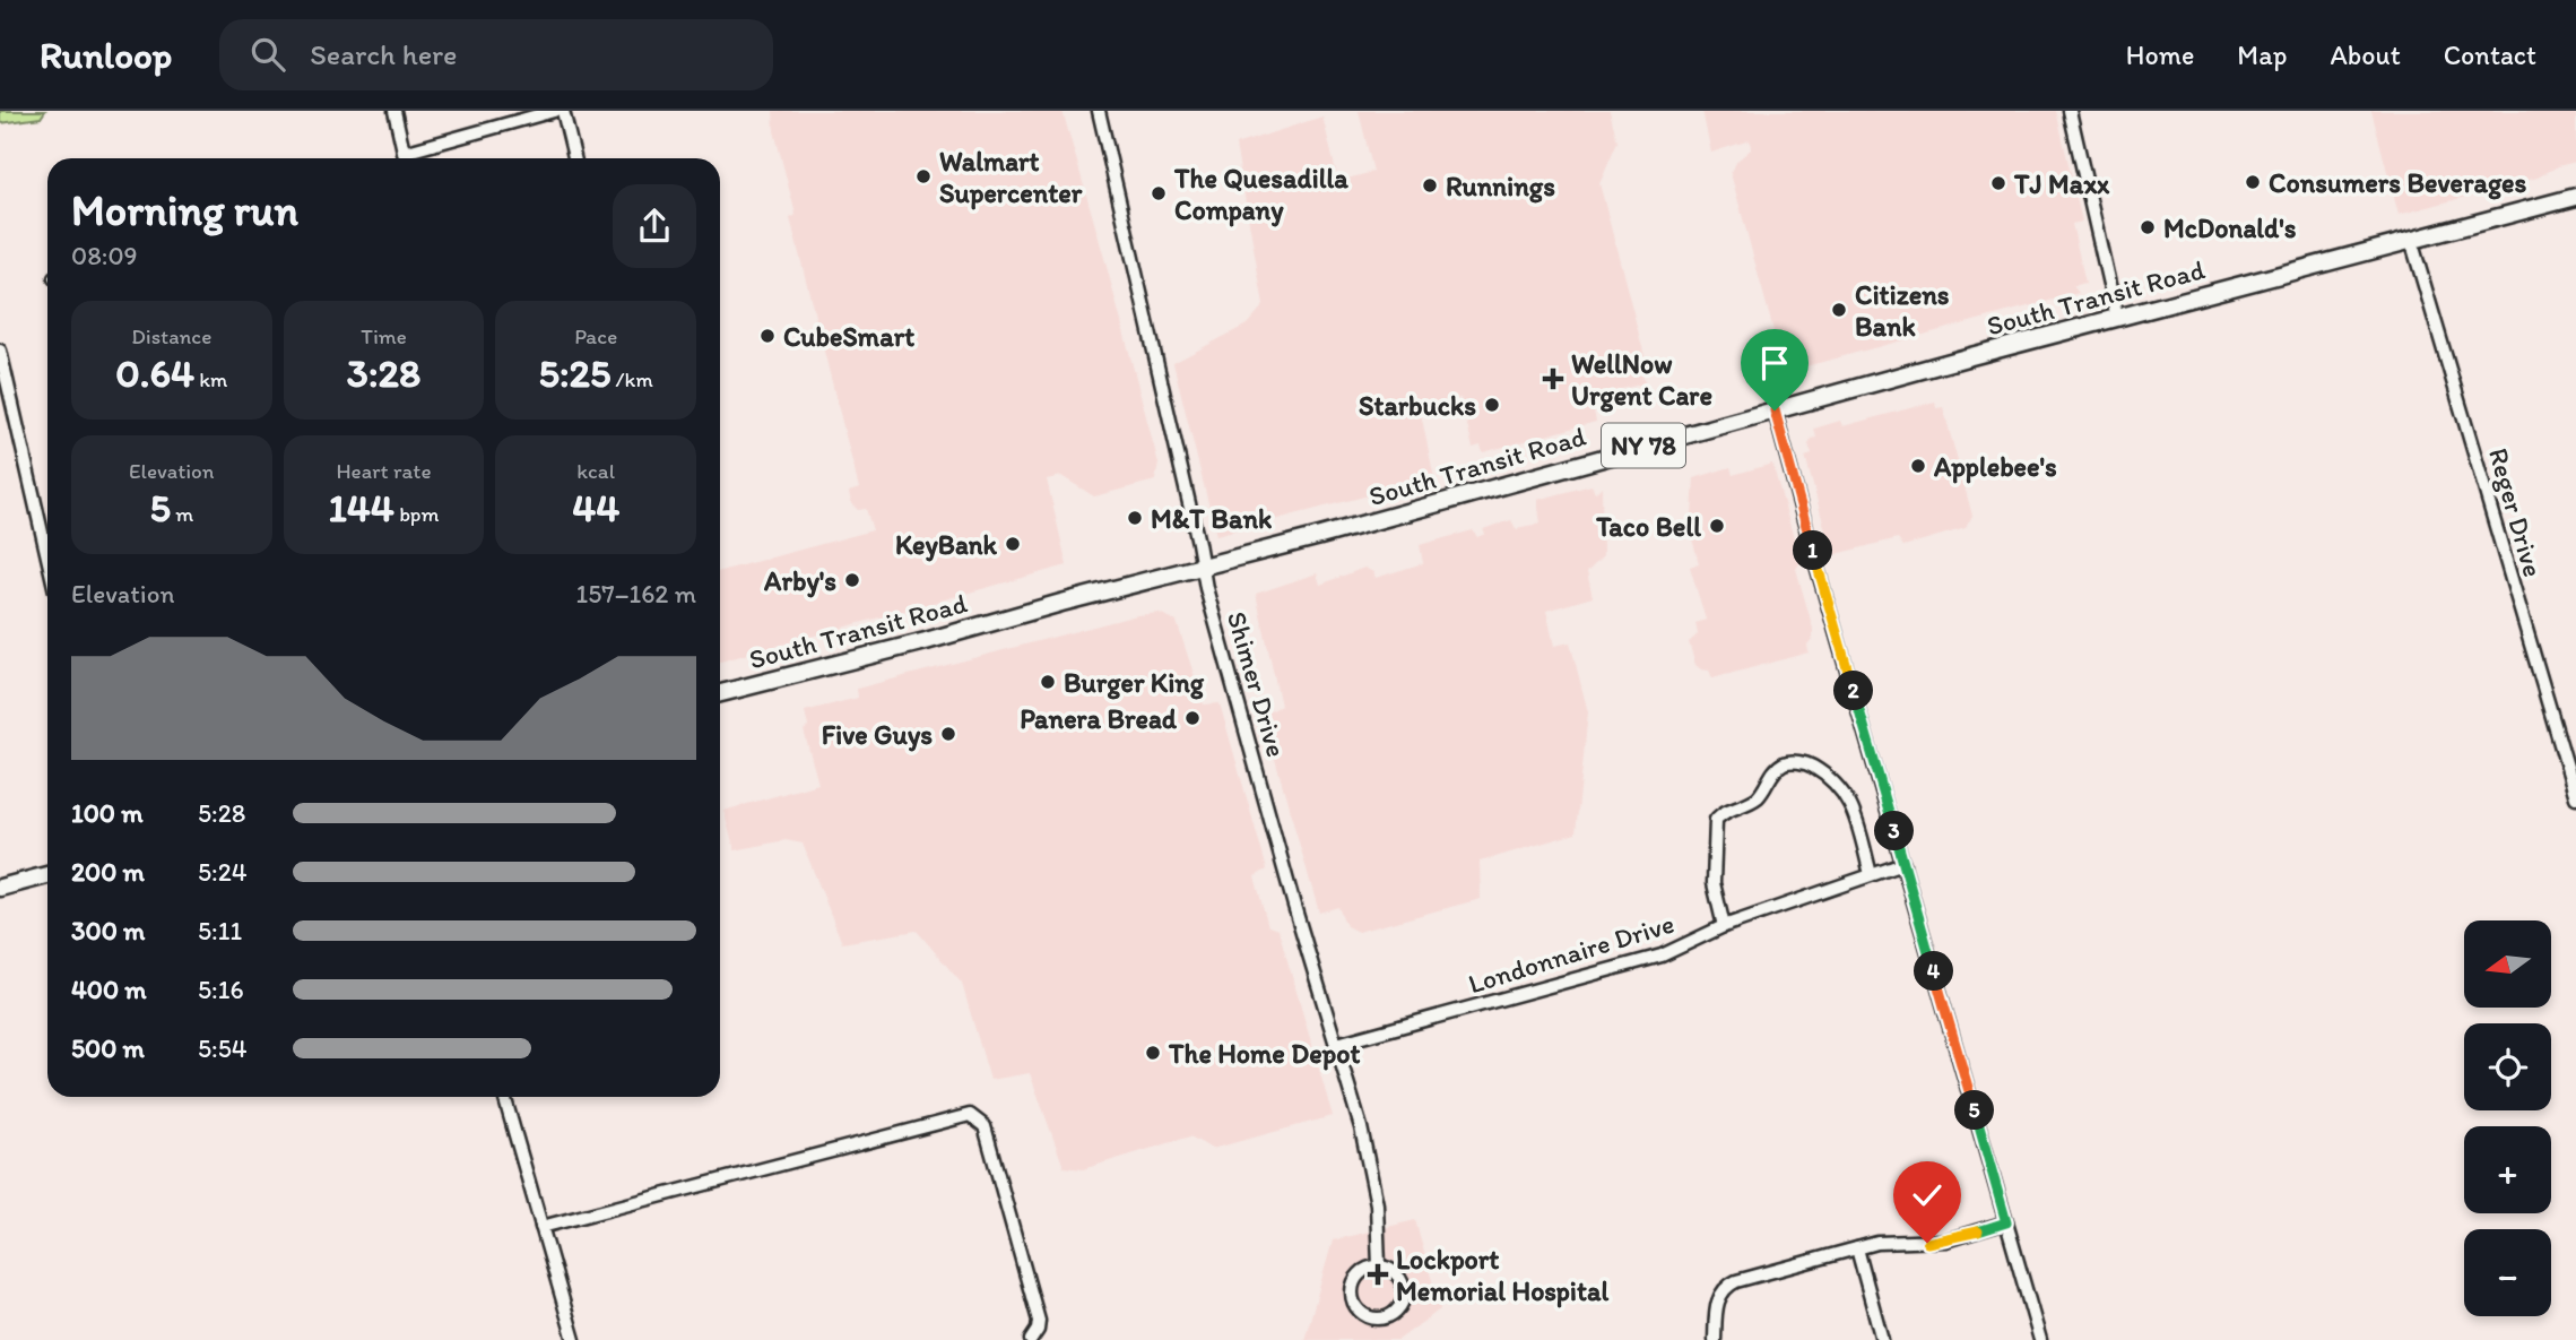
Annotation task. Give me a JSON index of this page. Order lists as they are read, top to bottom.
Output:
{
  "streets": {
    "highway": ["South Transit Road", "NY 78"],
    "street": ["Reger Drive", "Shimer Drive", "Londonnaire Drive"]
  },
  "crossings": [
    ["South Transit Road", "Reger Drive"],
    ["South Transit Road", "Shimer Drive"],
    ["Shimer Drive", "Londonnaire Drive"]
  ],
  "places": {
    "other": [
      "Walmart Supercenter",
      "Consumers Beverages",
      "TJ Maxx",
      "Runnings",
      "The Quesadilla Company",
      "McDonald's",
      "Citizens Bank",
      "CubeSmart",
      "Starbucks",
      "Applebee's",
      "M&T Bank",
      "Taco Bell",
      "KeyBank",
      "Arby's",
      "Burger King",
      "Panera Bread",
      "Five Guys",
      "The Home Depot"
    ],
    "health": ["WellNow Urgent Care", "Lockport Memorial Hospital"]
  },
  "north": "left",
  "page": {
    "header": "Runloop",
    "search": "Search here",
    "nav": [
      "Home",
      "Map",
      "About",
      "Contact"
    ],
    "heading": ["Morning run", "08:09"],
    "stats": [
      ["Distance", "0.64 km"],
      ["Time", "3:28"],
      ["Pace", "5:25 /km"],
      ["Elevation", "5 m"],
      ["Heart rate", "144 bpm"],
      ["kcal", "44"]
    ],
    "pins": [
      "1",
      "2",
      "3",
      "4",
      "5"
    ],
    "chart": ["Elevation", "157–162 m"],
    "list": [
      {
        "name": "100 m",
        "note": "5:28"
      },
      {
        "name": "200 m",
        "note": "5:24"
      },
      {
        "name": "300 m",
        "note": "5:11"
      },
      {
        "name": "400 m",
        "note": "5:16"
      },
      {
        "name": "500 m",
        "note": "5:54"
      }
    ],
    "map_buttons": ["+", "−"]
  }
}
